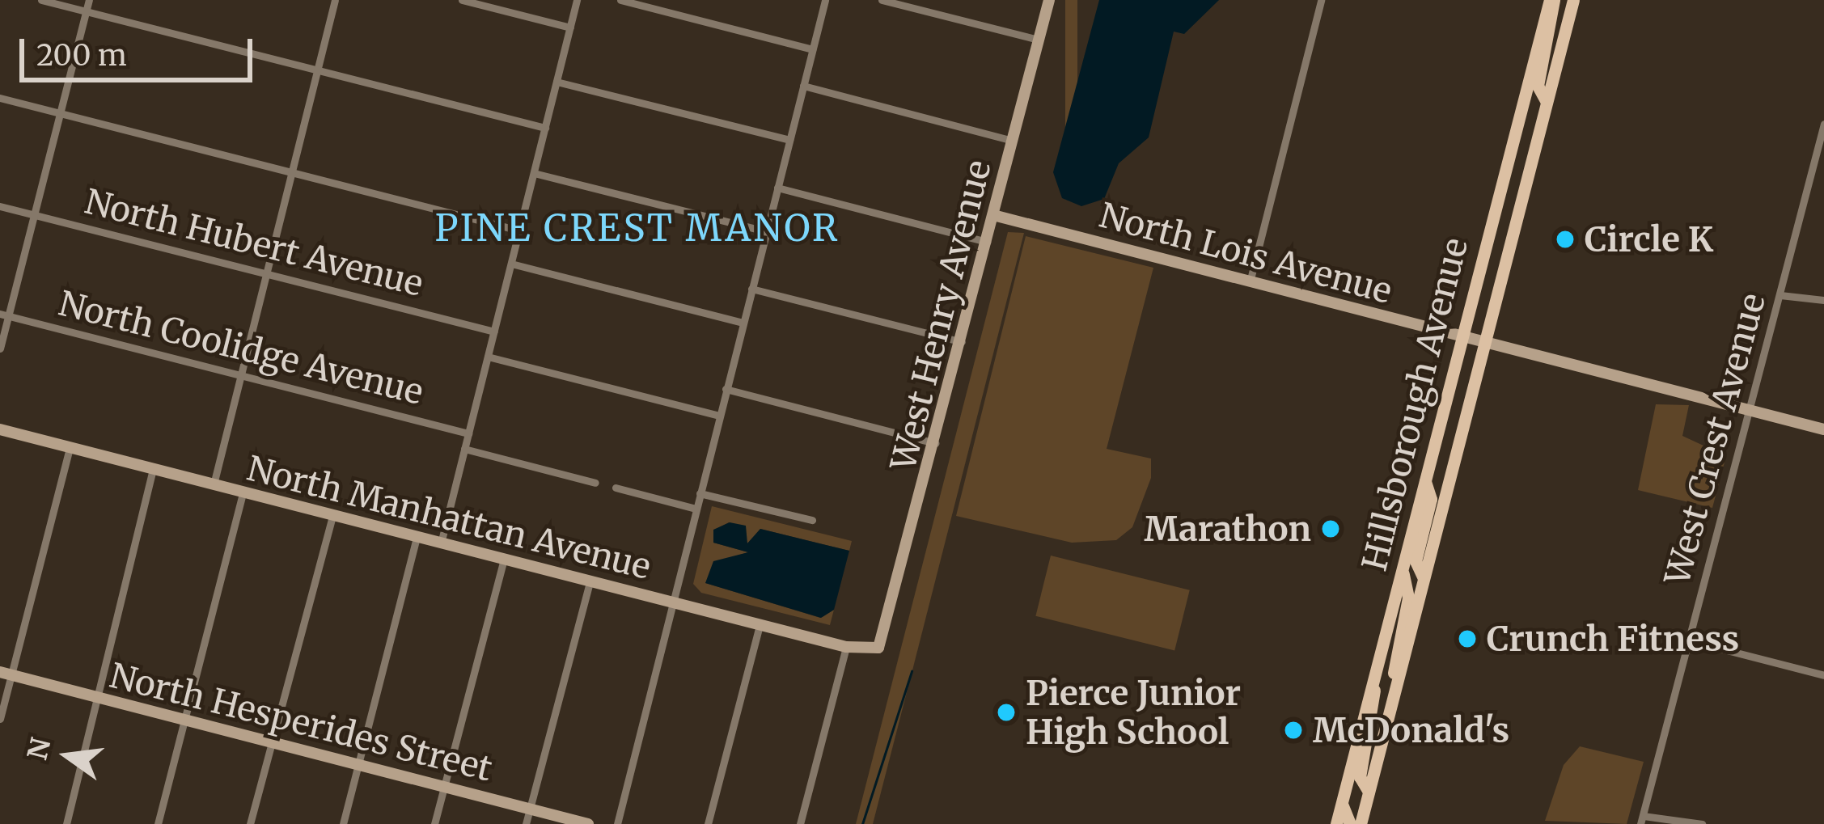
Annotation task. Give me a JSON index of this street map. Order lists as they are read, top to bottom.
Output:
{
  "streets": {
    "main road": ["Hillsborough Avenue"],
    "street": [
      "North Hubert Avenue",
      "North Lois Avenue",
      "West Henry Avenue",
      "North Coolidge Avenue",
      "West Crest Avenue",
      "North Manhattan Avenue",
      "North Hesperides Street"
    ]
  },
  "crossings": [
    ["North Lois Avenue", "West Henry Avenue"],
    ["North Lois Avenue", "Hillsborough Avenue"],
    ["North Lois Avenue", "West Crest Avenue"],
    ["West Henry Avenue", "North Manhattan Avenue"]
  ],
  "districts": ["PINE CREST MANOR"],
  "places": [
    "Circle K",
    "Marathon",
    "Crunch Fitness",
    "Pierce Junior High School",
    "McDonald's"
  ],
  "scale_bar": "200 m",
  "north": "left"
}
